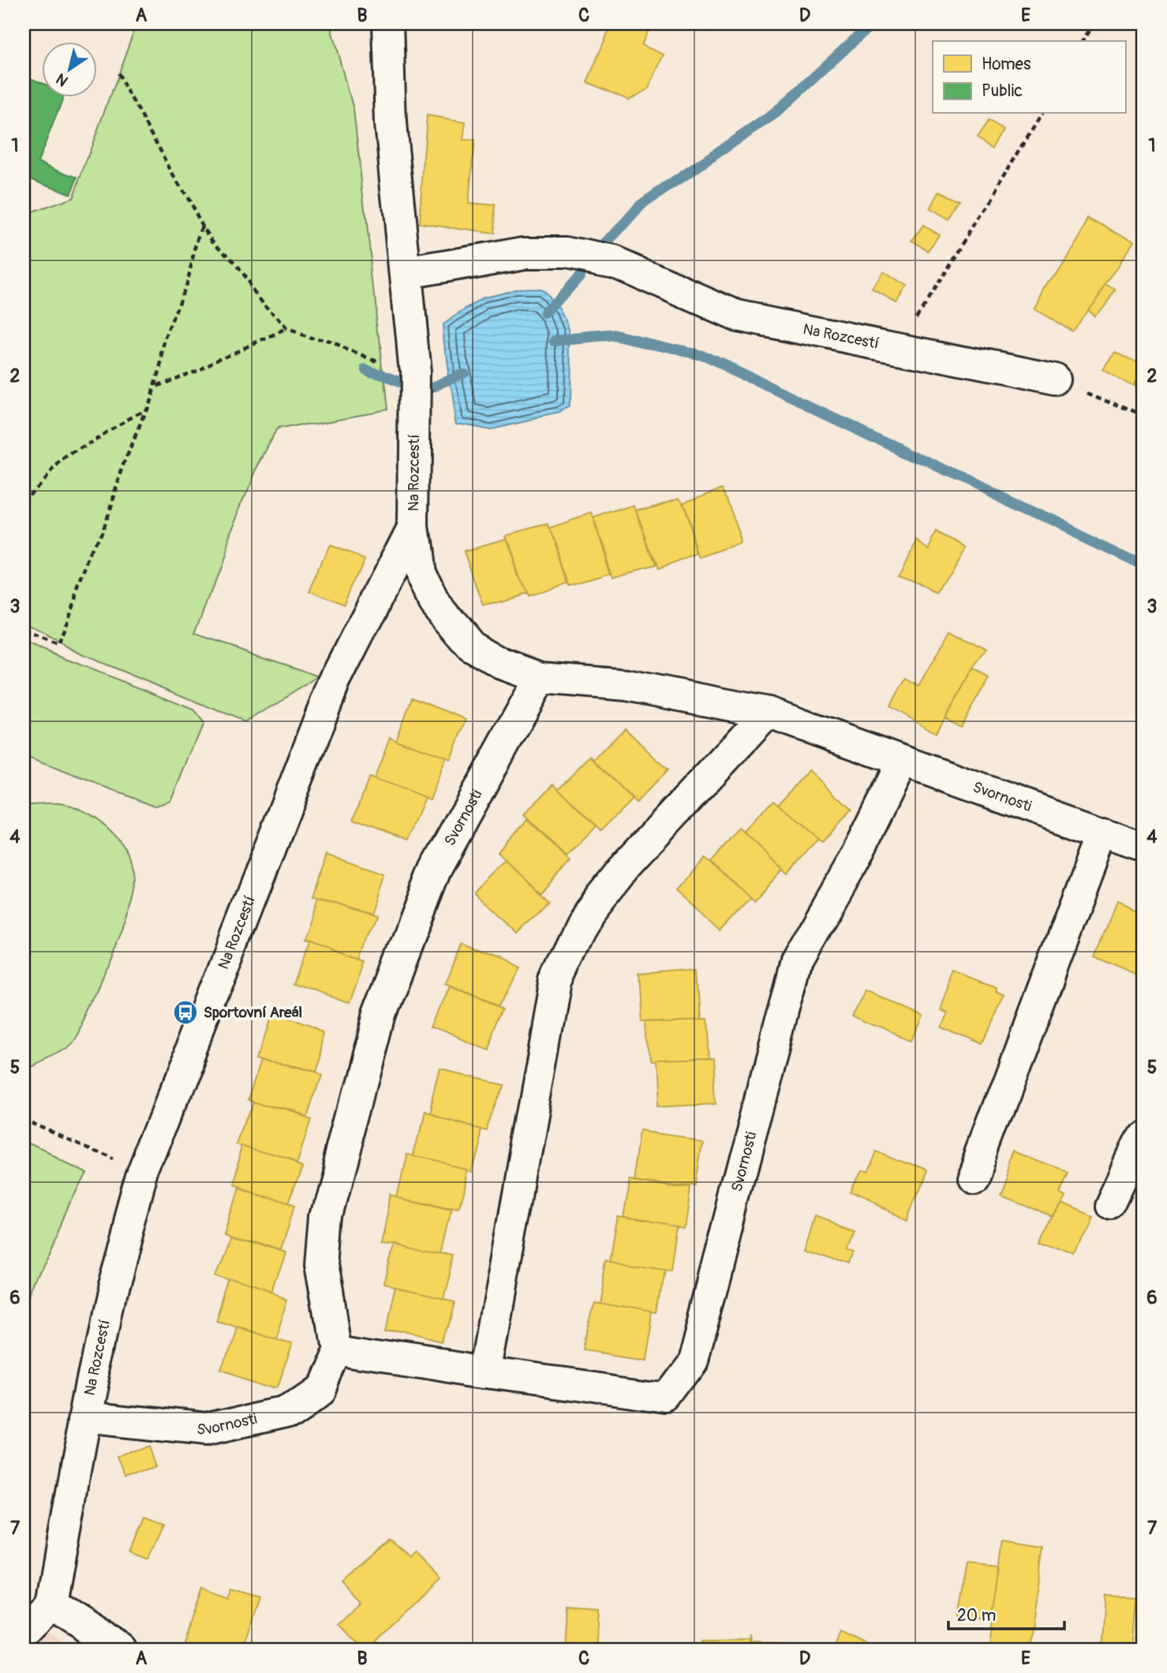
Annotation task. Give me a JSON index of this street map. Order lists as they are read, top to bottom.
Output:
{
  "streets": {
    "street": ["Na Rozcestí", "Svornosti"]
  },
  "crossings": [
    ["Na Rozcestí", "Svornosti"]
  ],
  "places": {
    "bus stop": ["Sportovní Areál"]
  },
  "legend": ["Homes", "Public"],
  "scale_bar": "20 m",
  "north": "bottom left",
  "grid": {
    "columns": [
      "A",
      "B",
      "C",
      "D",
      "E"
    ],
    "rows": [
      "1",
      "2",
      "3",
      "4",
      "5",
      "6",
      "7"
    ]
  }
}
